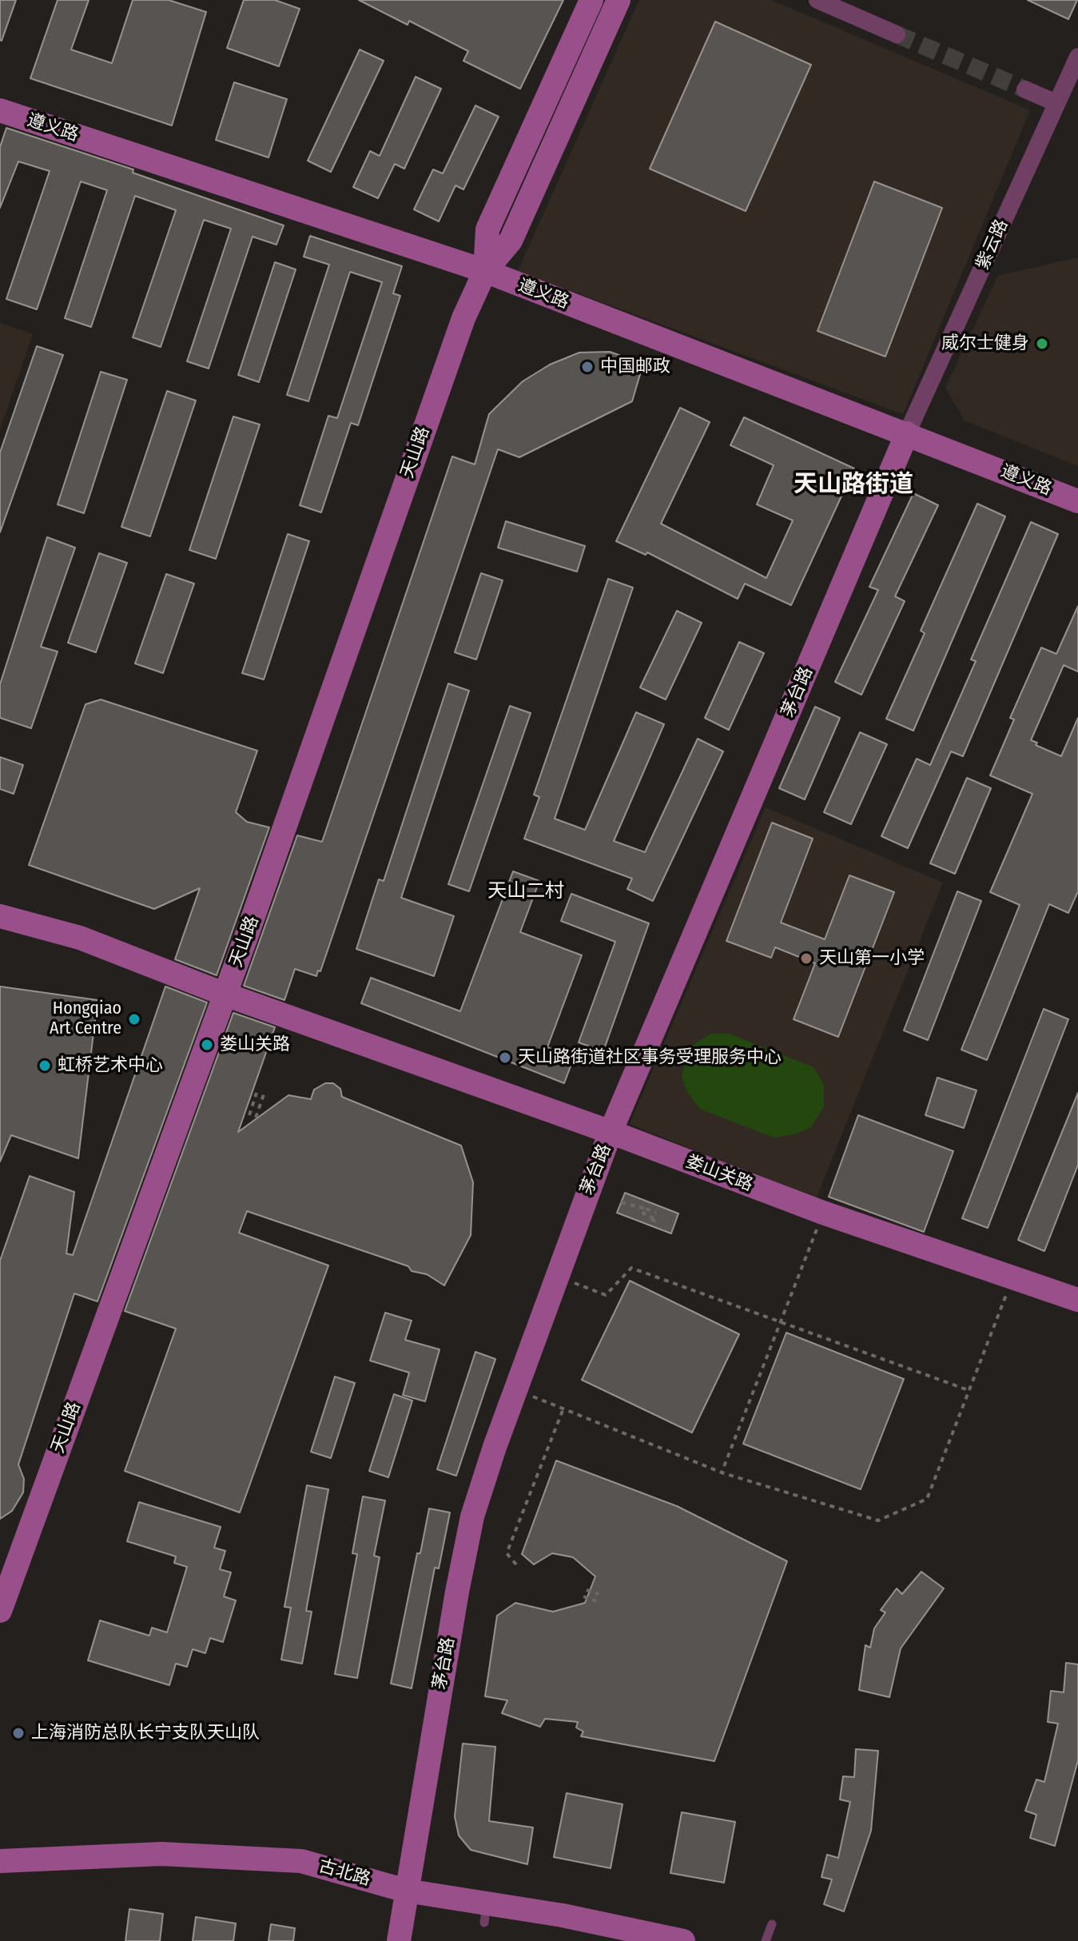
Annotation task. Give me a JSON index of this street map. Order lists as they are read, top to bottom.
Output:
{
  "streets": {
    "street": [
      "遵义路",
      "紫云路",
      "天山路",
      "茅台路",
      "娄山关路",
      "古北路"
    ]
  },
  "crossings": [
    ["遵义路", "紫云路"],
    ["遵义路", "天山路"],
    ["遵义路", "茅台路"],
    ["紫云路", "茅台路"],
    ["天山路", "娄山关路"],
    ["茅台路", "娄山关路"],
    ["茅台路", "古北路"]
  ],
  "districts": ["天山路街道", "天山二村"],
  "places": [
    "威尔士健身",
    "中国邮政",
    "天山第一小学",
    "Hongqiao Art Centre",
    "娄山关路",
    "天山路街道社区事务受理服务中心",
    "虹桥艺术中心",
    "上海消防总队长宁支队天山队"
  ]
}
